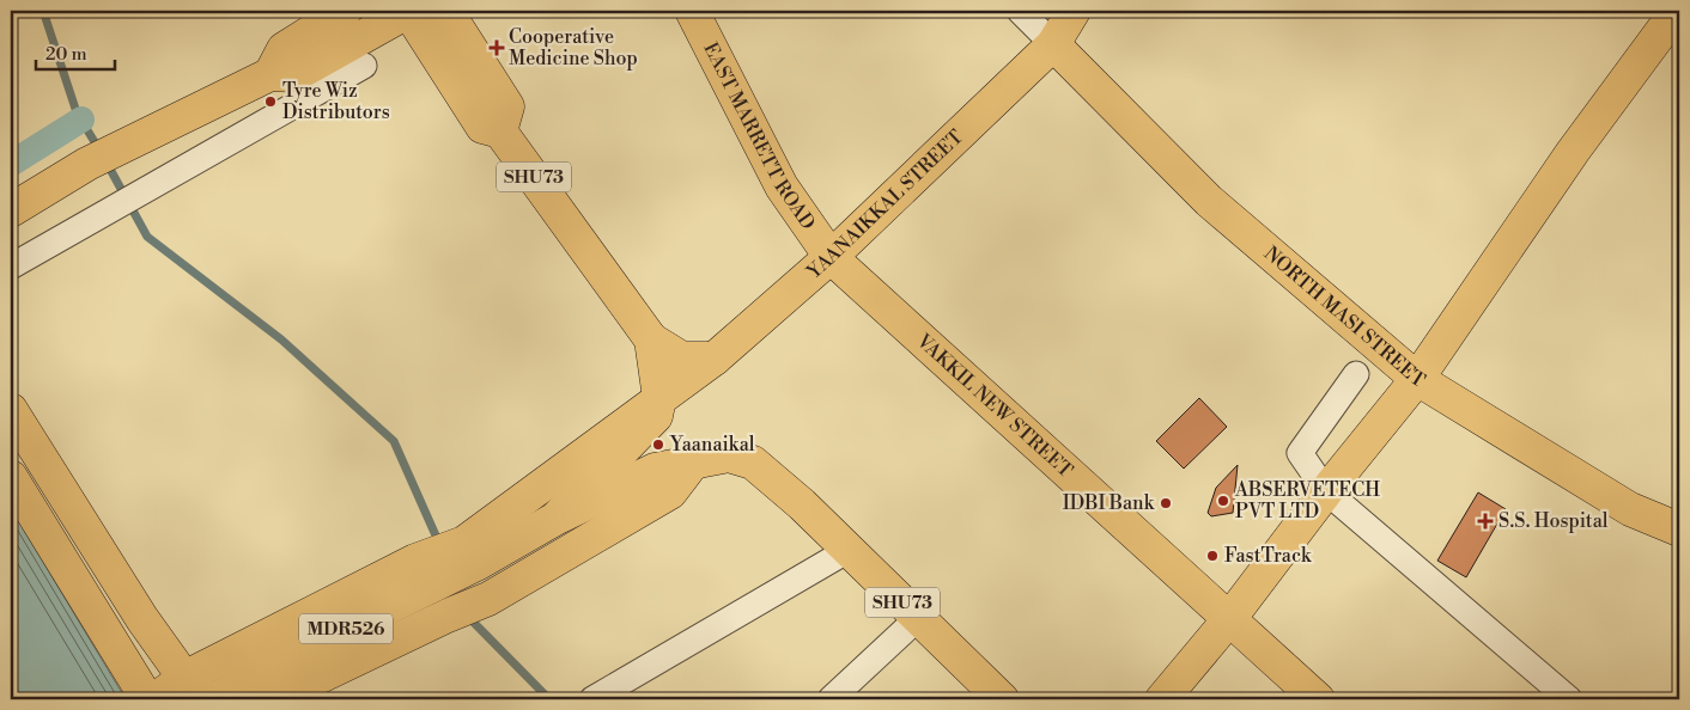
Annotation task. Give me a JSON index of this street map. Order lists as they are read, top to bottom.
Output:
{
  "streets": {
    "main road": [
      "EAST MARRETT ROAD",
      "SHU73",
      "YAANAIKKAL STREET",
      "NORTH MASI STREET",
      "VAKKIL NEW STREET",
      "MDR526"
    ]
  },
  "crossings": [
    ["EAST MARRETT ROAD", "YAANAIKKAL STREET"],
    ["EAST MARRETT ROAD", "VAKKIL NEW STREET"],
    ["SHU73", "YAANAIKKAL STREET"],
    ["SHU73", "MDR526"],
    ["YAANAIKKAL STREET", "NORTH MASI STREET"],
    ["YAANAIKKAL STREET", "VAKKIL NEW STREET"],
    ["YAANAIKKAL STREET", "MDR526"]
  ],
  "places": {
    "health": ["Cooperative Medicine Shop", "S.S. Hospital"],
    "other": [
      "Tyre Wiz Distributors",
      "Yaanaikal",
      "ABSERVETECH PVT LTD",
      "IDBI Bank",
      "FastTrack"
    ]
  },
  "scale_bar": "20 m"
}
